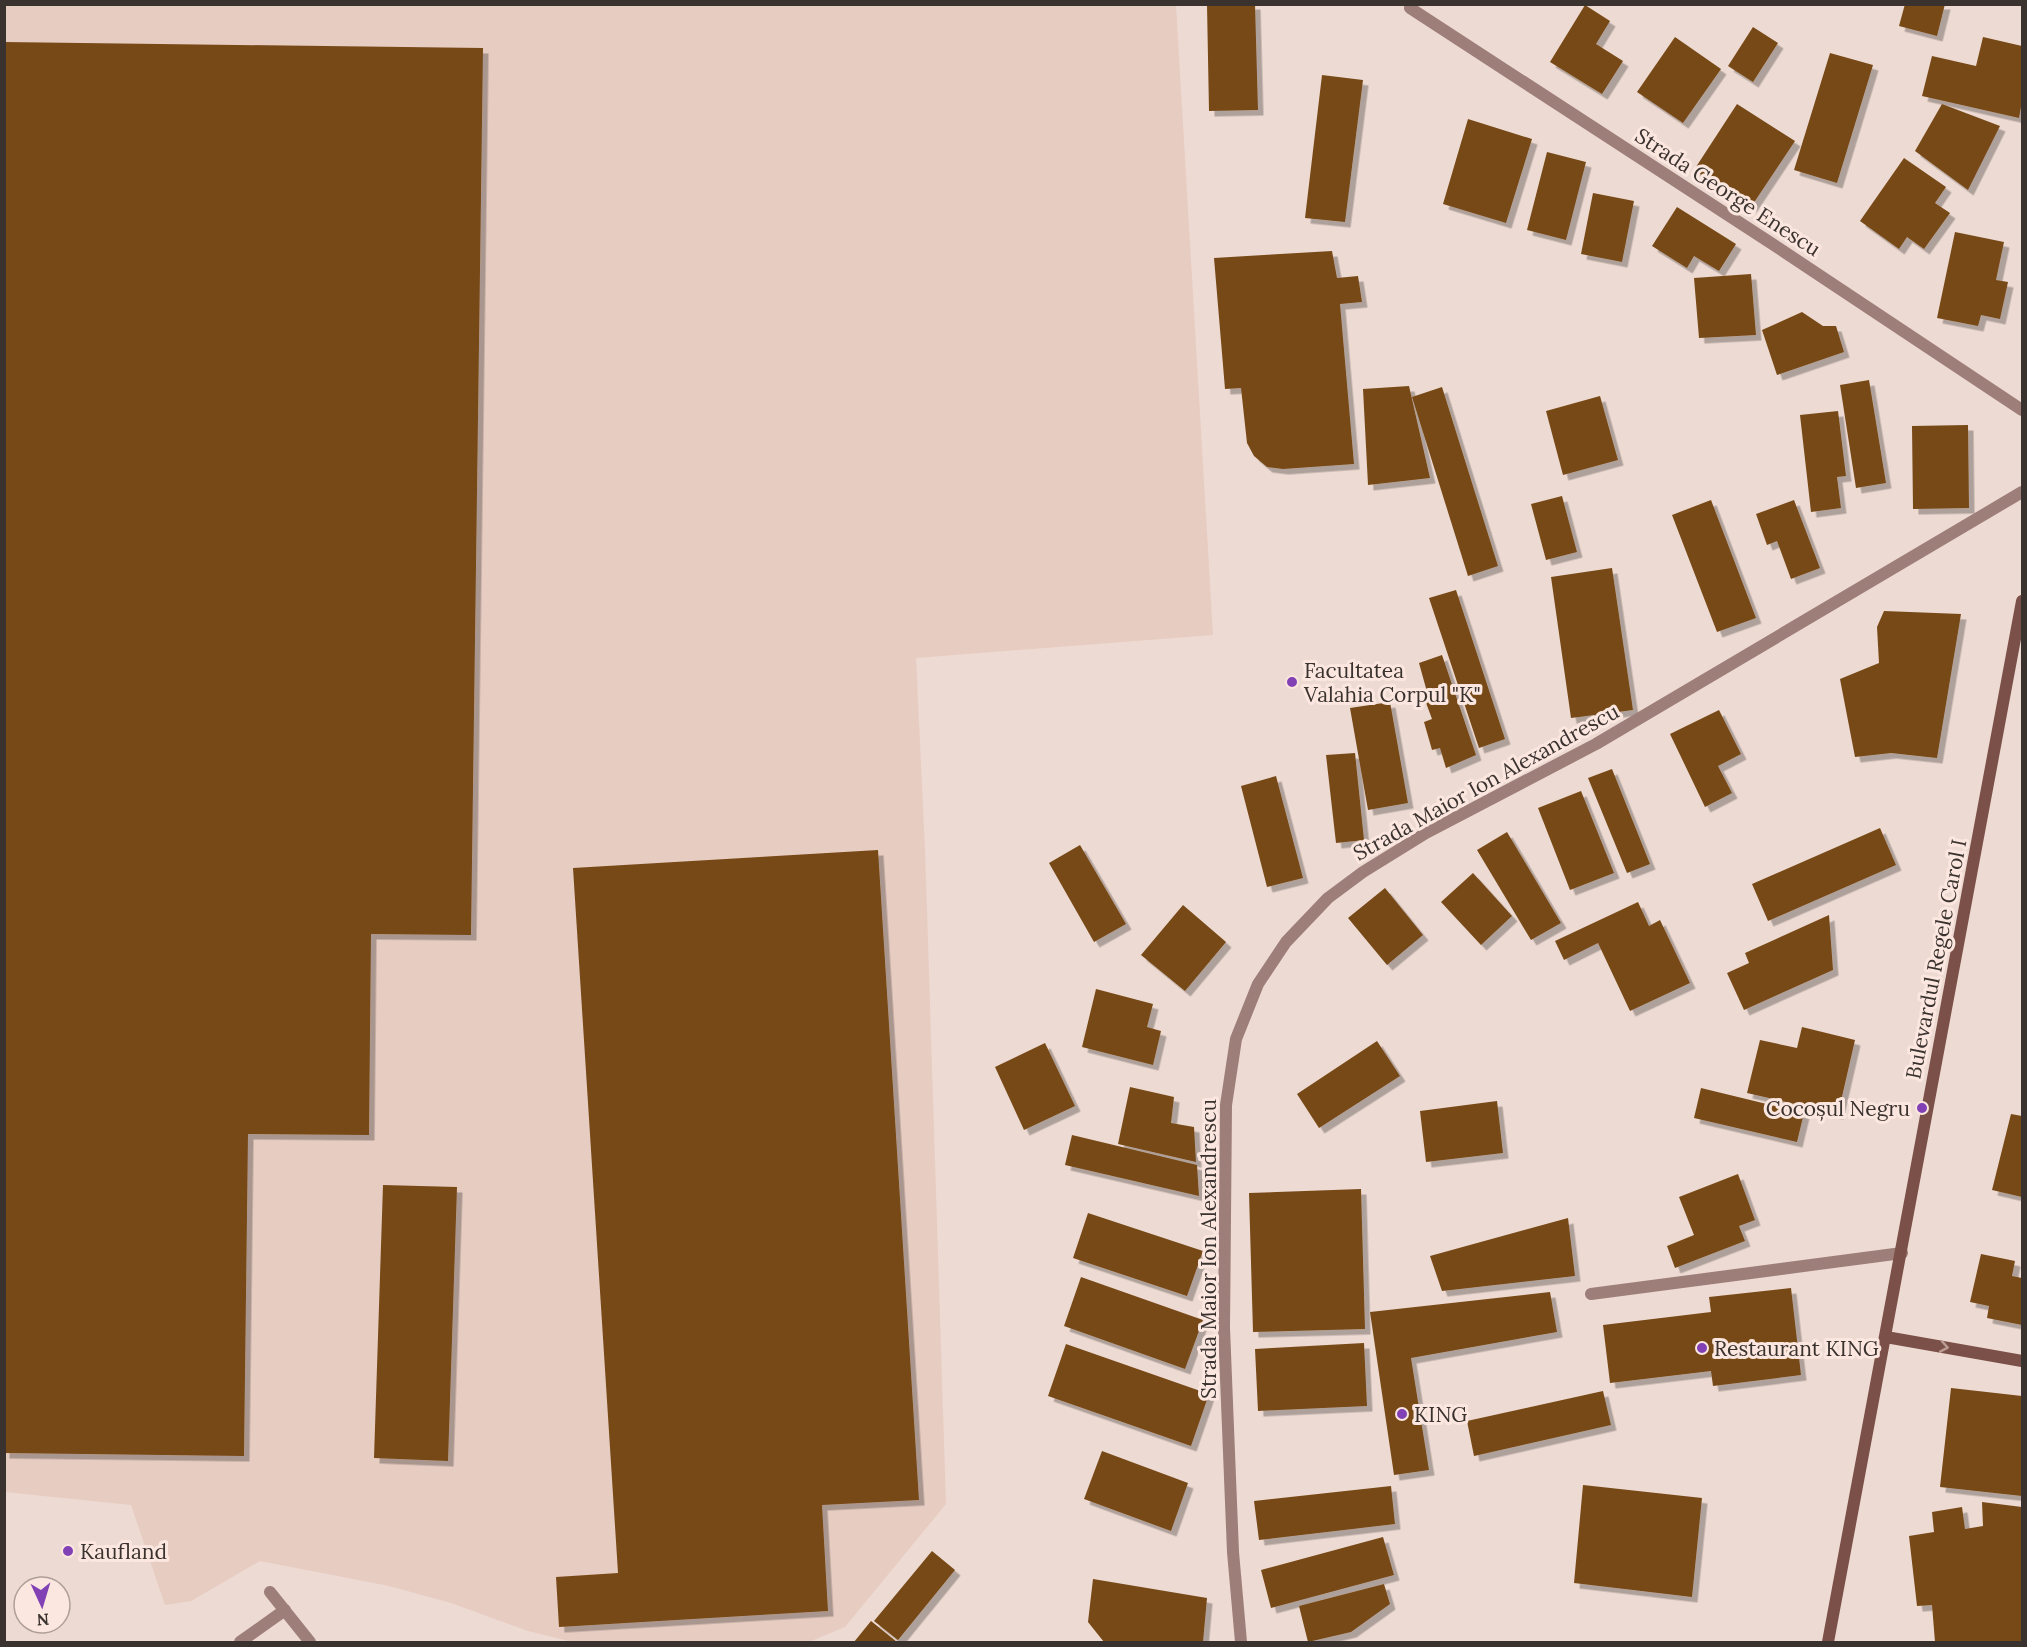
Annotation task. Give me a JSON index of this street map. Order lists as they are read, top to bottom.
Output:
{
  "streets": {
    "main road": ["Bulevardul Regele Carol I"],
    "street": ["Strada George Enescu", "Strada Maior Ion Alexandrescu"]
  },
  "places": [
    "Facultatea Valahia Corpul \"K\"",
    "Cocoșul Negru",
    "Restaurant KING",
    "KING",
    "Kaufland"
  ],
  "north": "bottom"
}
